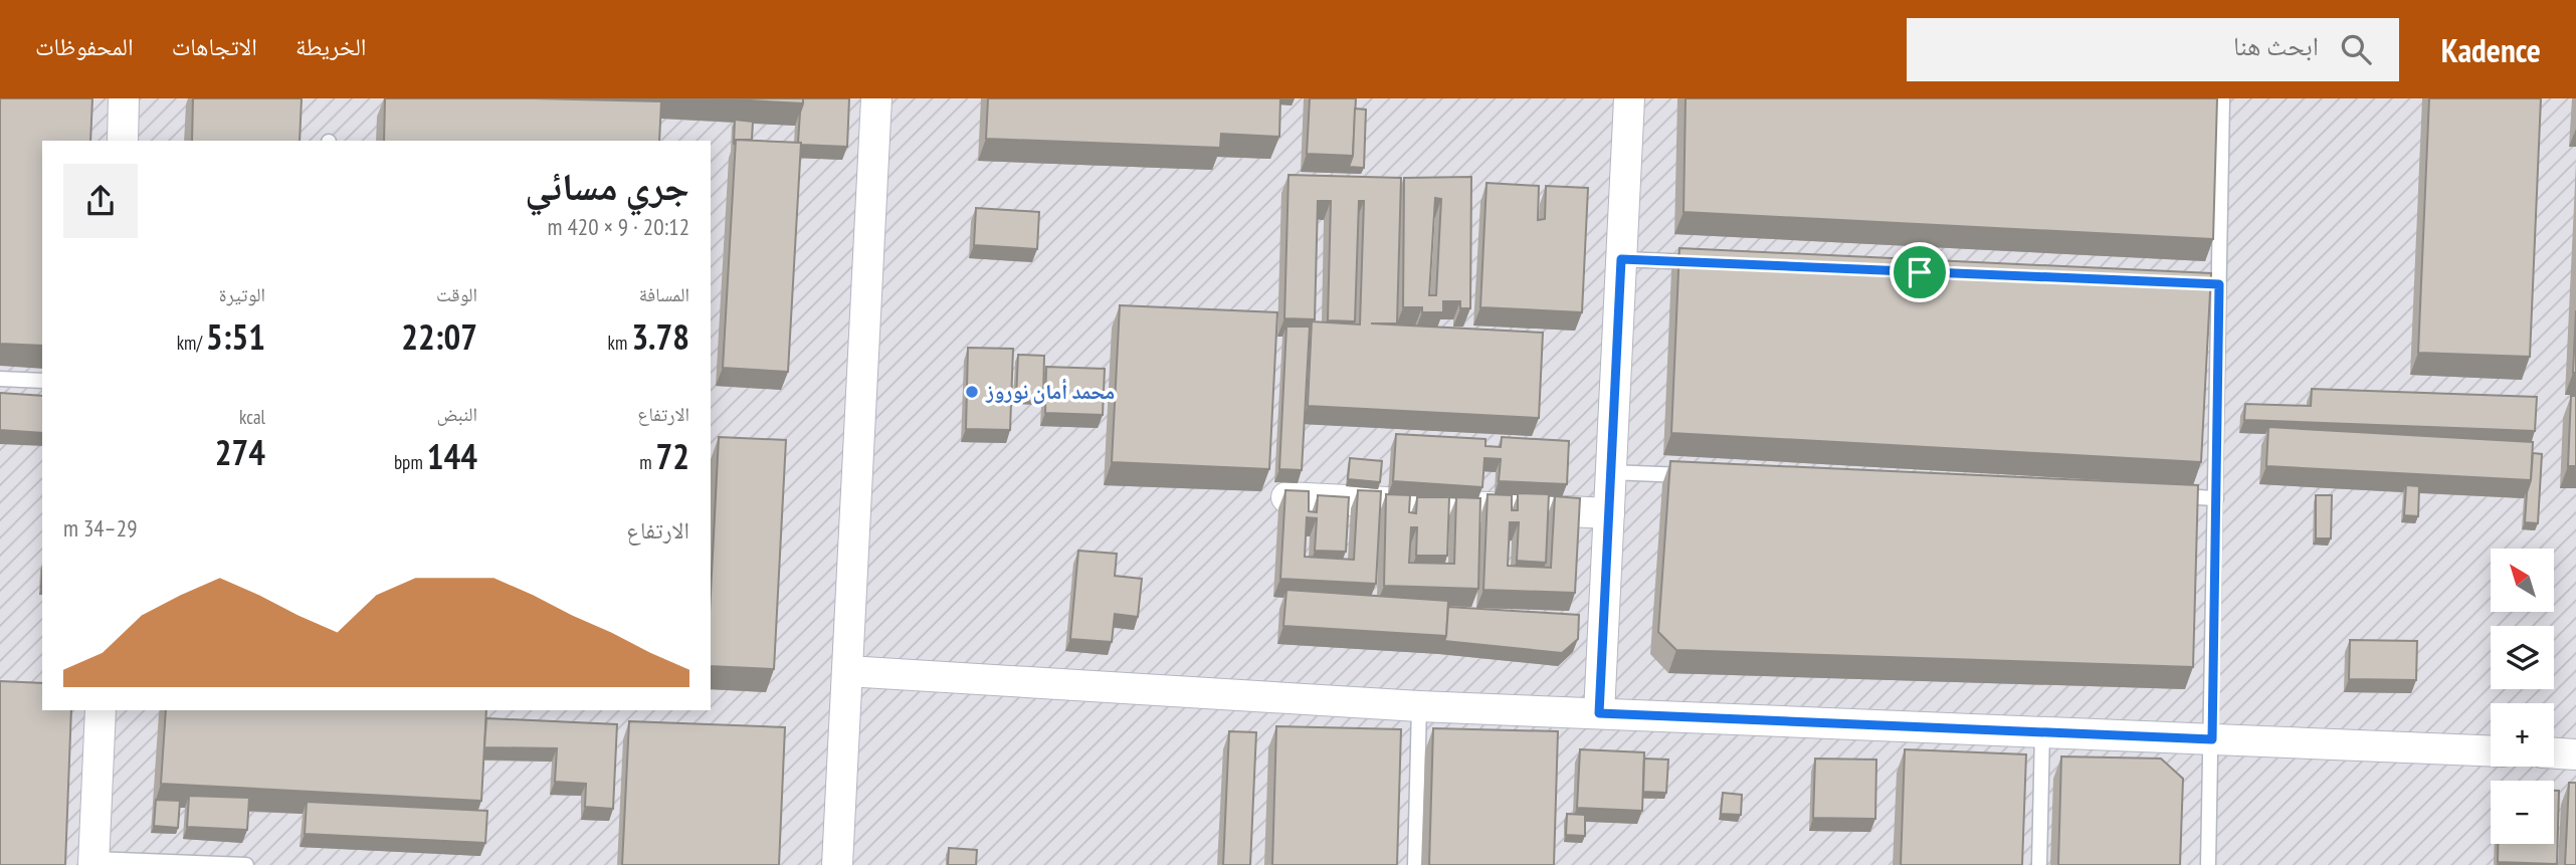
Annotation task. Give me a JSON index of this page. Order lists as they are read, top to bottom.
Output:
{
  "places": ["محمد أمان نوروز"],
  "north": "top left",
  "page": {
    "header": "Kadence",
    "search": "ابحث هنا",
    "nav": ["الخريطة", "الاتجاهات", "المحفوظات"],
    "heading": ["جري مسائي", "20:12 · 9 × 420 m"],
    "stats": [
      ["المسافة", "3.78 km"],
      ["الوقت", "22:07"],
      ["الوتيرة", "5:51 /km"],
      ["الارتفاع", "72 m"],
      ["النبض", "144 bpm"],
      ["kcal", "274"]
    ],
    "chart": ["الارتفاع", "29–34 m"],
    "map_buttons": ["+", "−"]
  }
}
